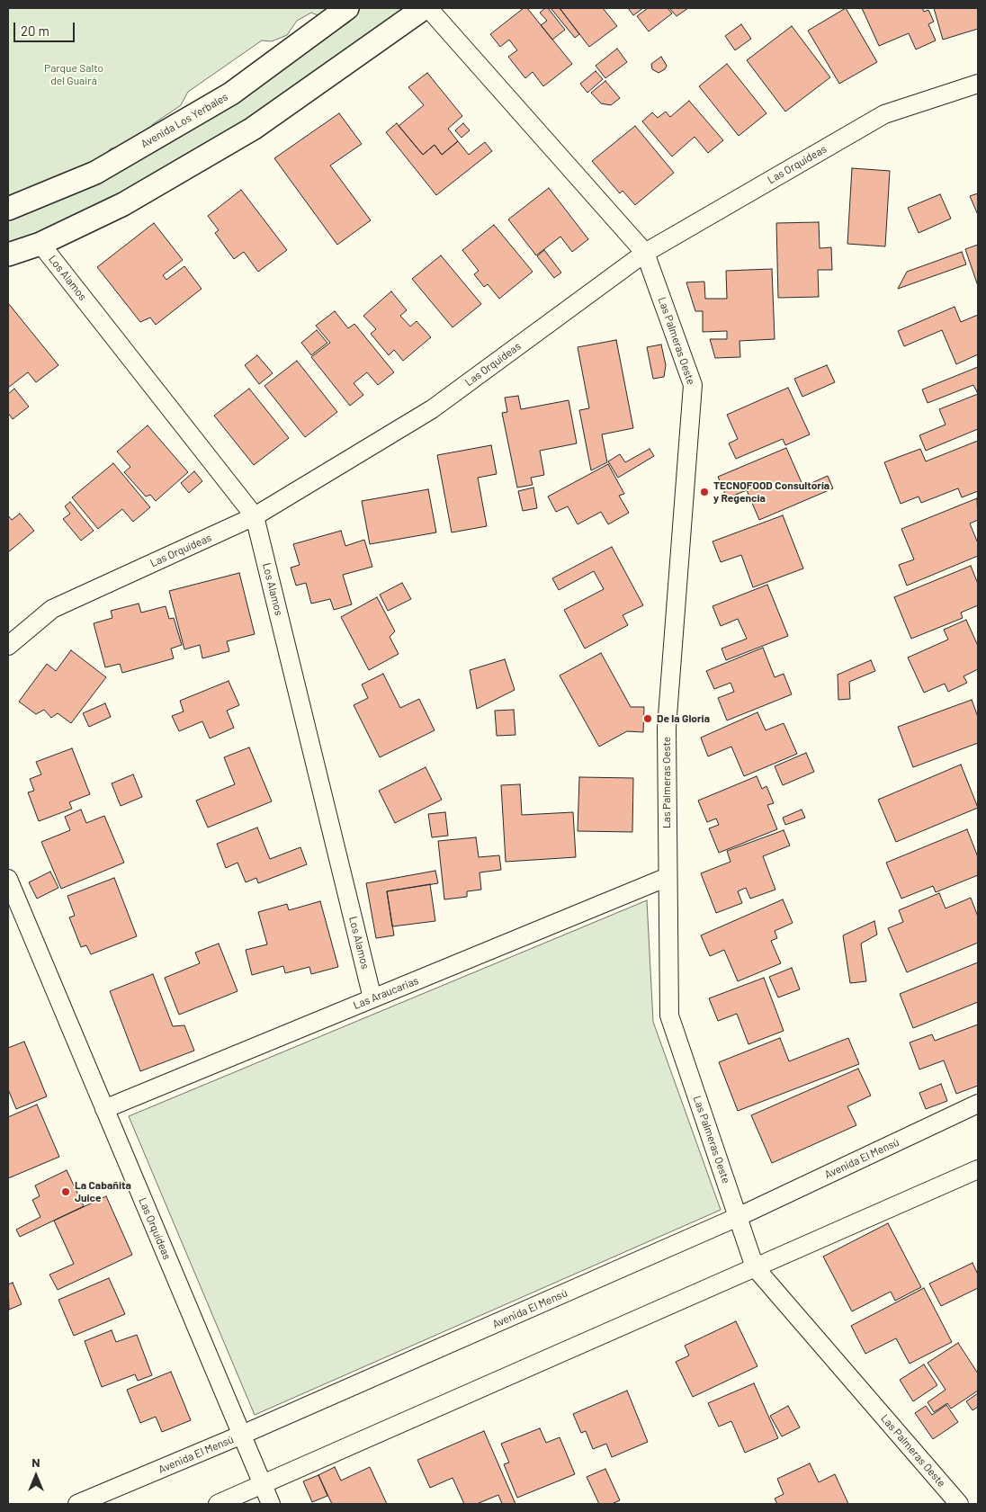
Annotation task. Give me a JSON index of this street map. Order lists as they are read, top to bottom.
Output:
{
  "streets": {
    "street": [
      "Avenida Los Yerbales",
      "Las Orquídeas",
      "Los Alamos",
      "Las Palmeras Oeste",
      "Las Araucarias",
      "Avenida El Mensú"
    ]
  },
  "crossings": [
    ["Las Orquídeas", "Los Alamos"],
    ["Las Orquídeas", "Las Palmeras Oeste"],
    ["Las Orquídeas", "Las Araucarias"],
    ["Las Orquídeas", "Avenida El Mensú"],
    ["Los Alamos", "Las Araucarias"],
    ["Las Palmeras Oeste", "Las Araucarias"],
    ["Las Palmeras Oeste", "Avenida El Mensú"]
  ],
  "parks": ["Parque Salto del Guairá"],
  "places": ["TECNOFOOD Consultoría y Regencia", "De la Gloria", "La Cabañita Juice"],
  "scale_bar": "20 m",
  "north": "top"
}
